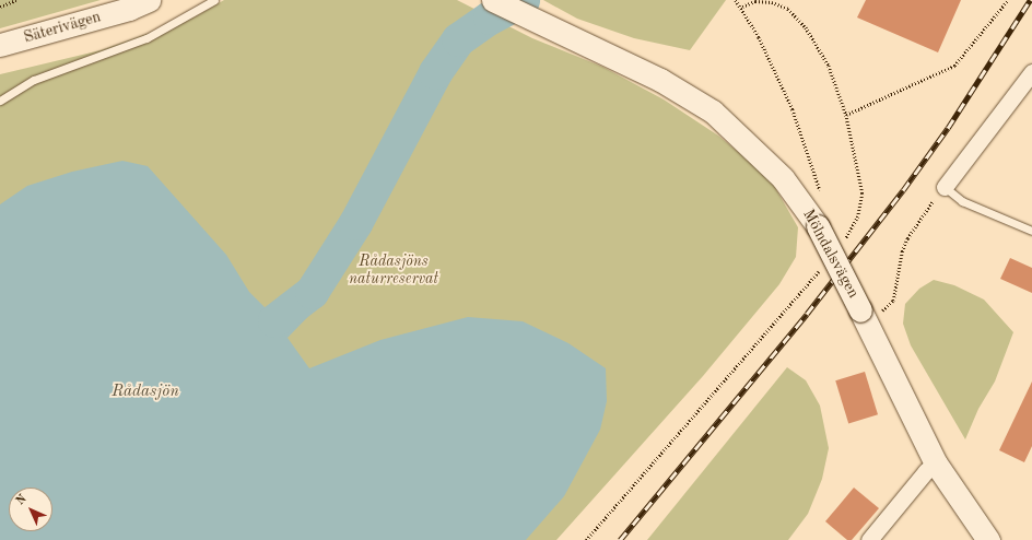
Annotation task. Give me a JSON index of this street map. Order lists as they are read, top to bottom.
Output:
{
  "streets": {
    "street": ["Säterivägen", "Mölndalsvägen"]
  },
  "water": ["Rådasjön"],
  "parks": ["Rådasjöns naturreservat"],
  "north": "top left"
}
